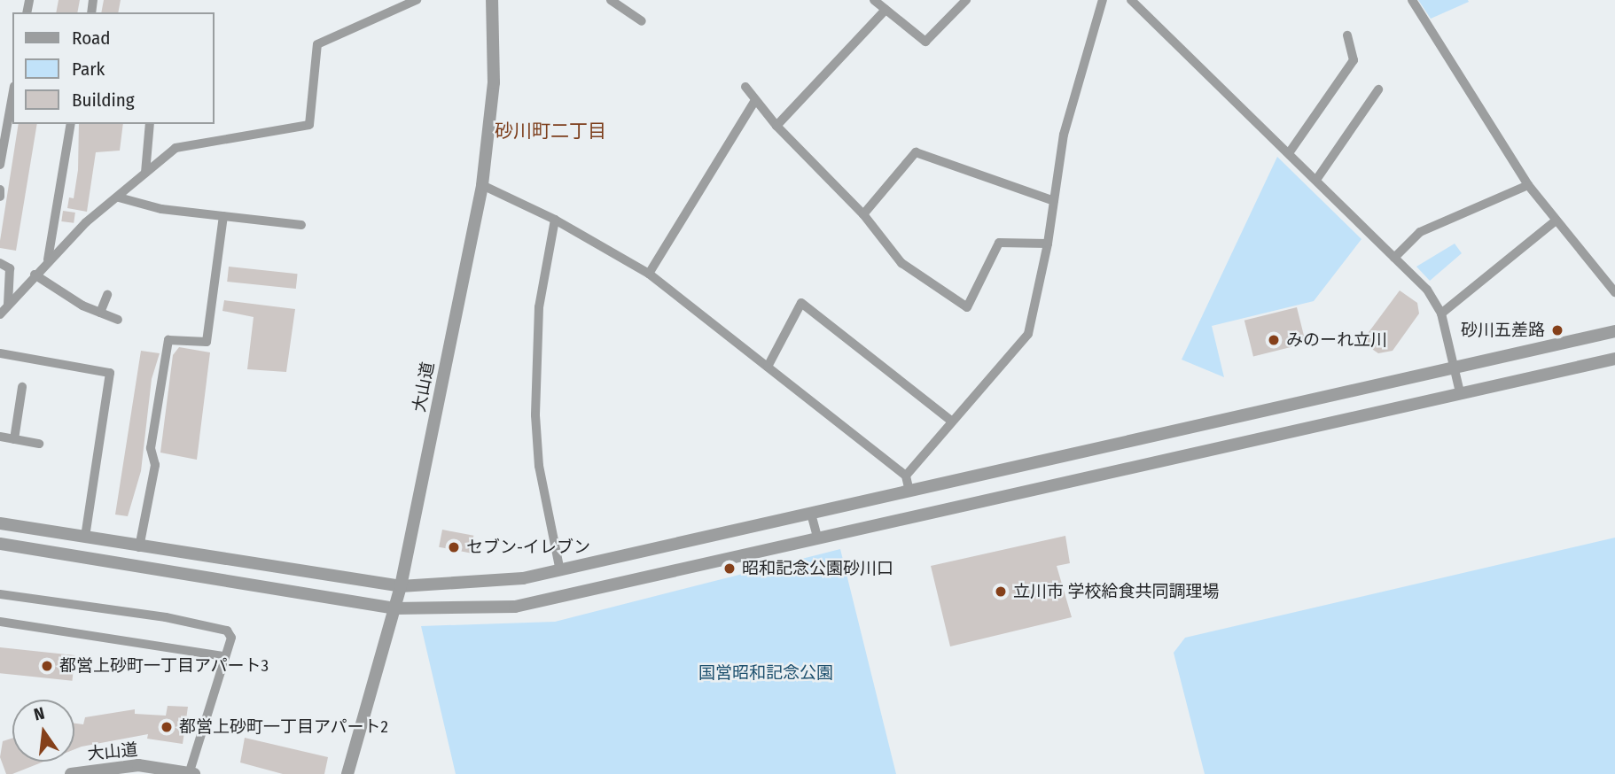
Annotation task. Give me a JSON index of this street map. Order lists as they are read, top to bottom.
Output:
{
  "streets": {
    "street": ["大山道"]
  },
  "districts": ["砂川町二丁目"],
  "parks": ["国営昭和記念公園"],
  "places": [
    "砂川五差路",
    "みのーれ立川",
    "セブン-イレブン",
    "昭和記念公園砂川口",
    "立川市 学校給食共同調理場",
    "都営上砂町一丁目アパート3",
    "都営上砂町一丁目アパート2"
  ],
  "legend": ["Road", "Park", "Building"],
  "north": "top"
}
